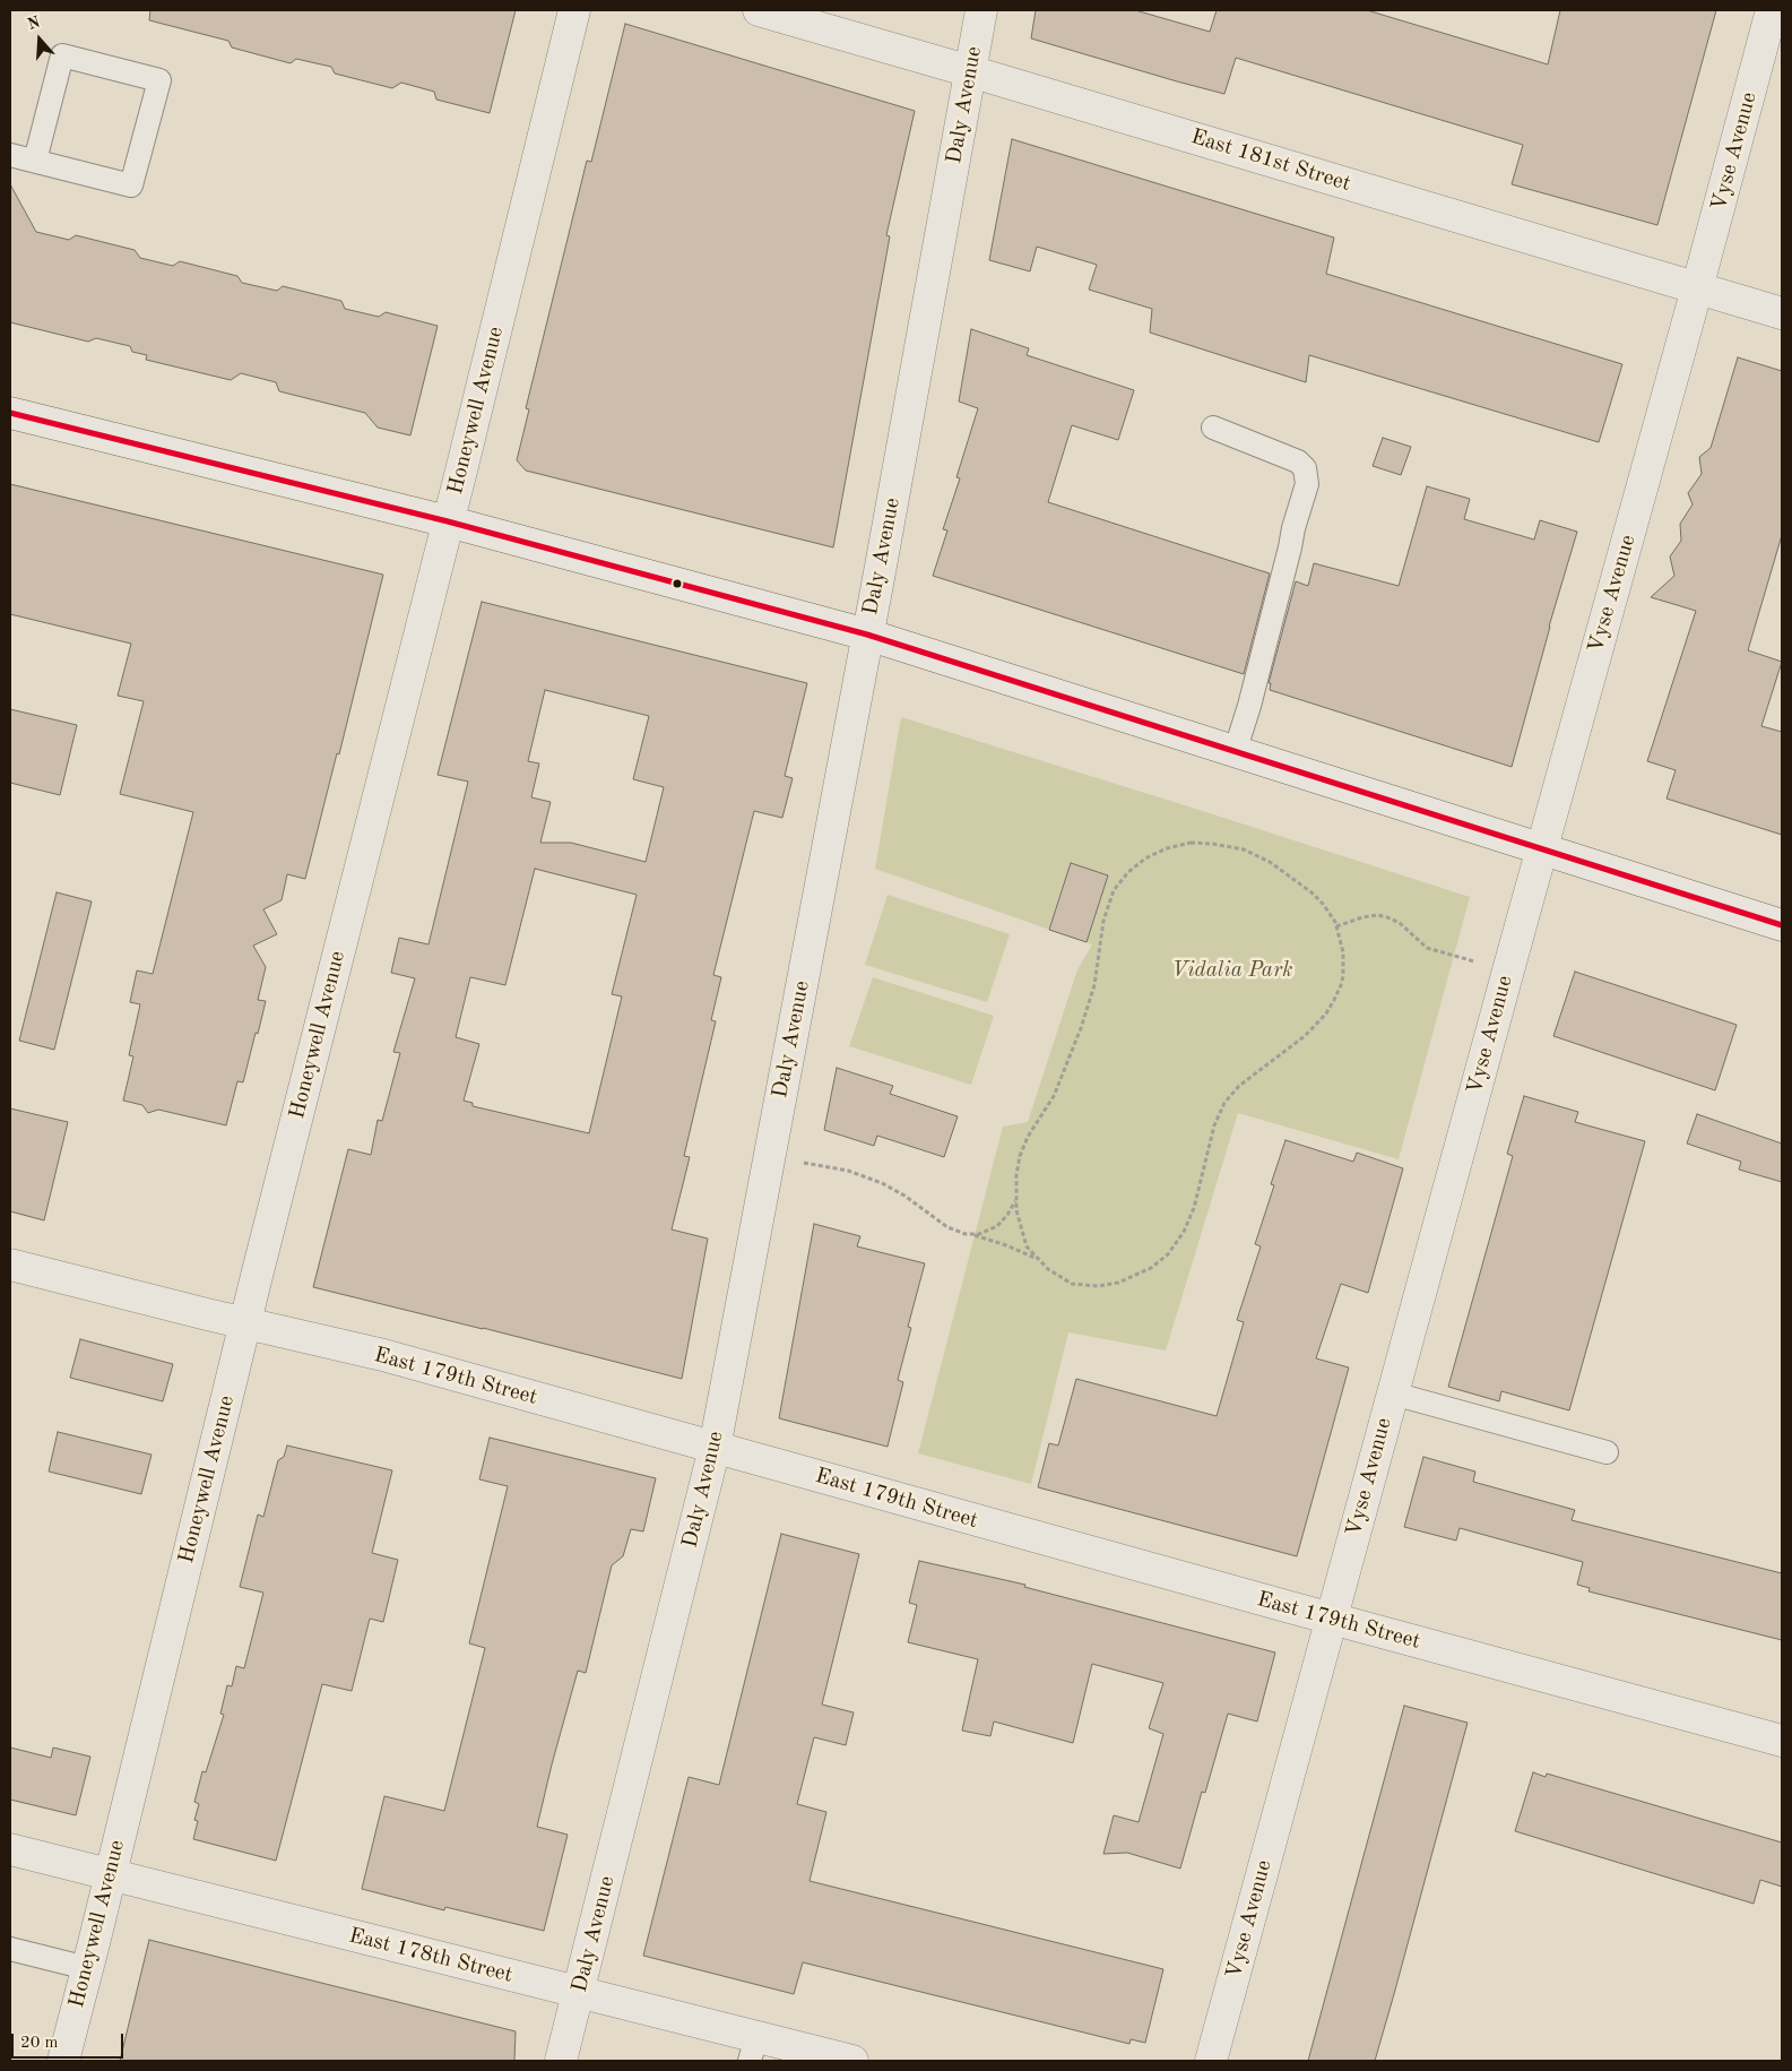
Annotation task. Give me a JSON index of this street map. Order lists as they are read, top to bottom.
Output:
{
  "streets": {
    "street": [
      "Daly Avenue",
      "Vyse Avenue",
      "East 181st Street",
      "Honeywell Avenue",
      "East 179th Street",
      "East 178th Street"
    ]
  },
  "crossings": [
    ["Daly Avenue", "East 181st Street"],
    ["Daly Avenue", "East 179th Street"],
    ["Daly Avenue", "East 178th Street"],
    ["Vyse Avenue", "East 181st Street"],
    ["Vyse Avenue", "East 179th Street"],
    ["Honeywell Avenue", "East 179th Street"],
    ["Honeywell Avenue", "East 178th Street"]
  ],
  "parks": ["Vidalia Park"],
  "scale_bar": "20 m",
  "north": "top"
}
